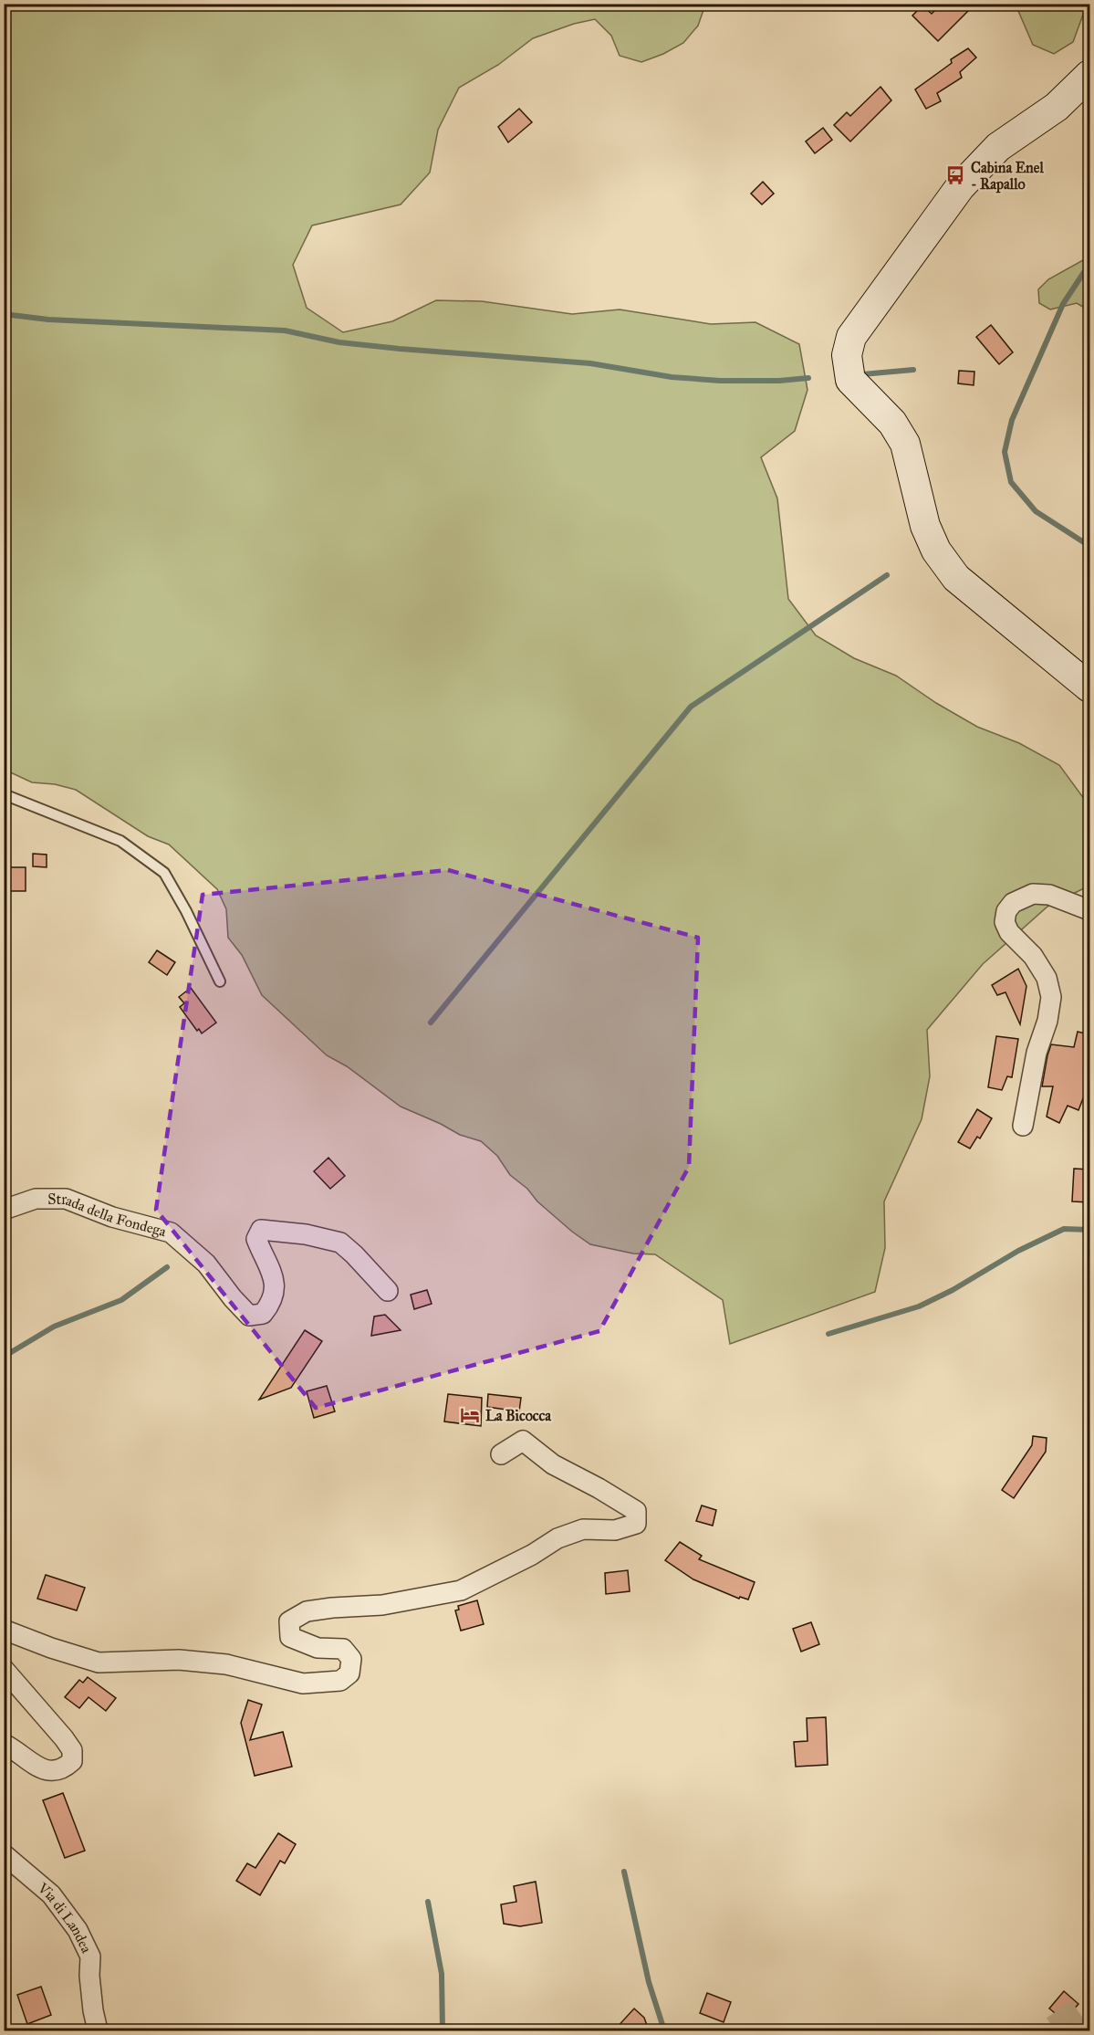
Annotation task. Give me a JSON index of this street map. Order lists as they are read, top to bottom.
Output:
{
  "streets": {
    "street": ["Strada della Fondega", "Via di Landea"]
  },
  "places": {
    "bus stop": ["Cabina Enel - Rapallo"],
    "hotel": ["La Bicocca"]
  }
}
